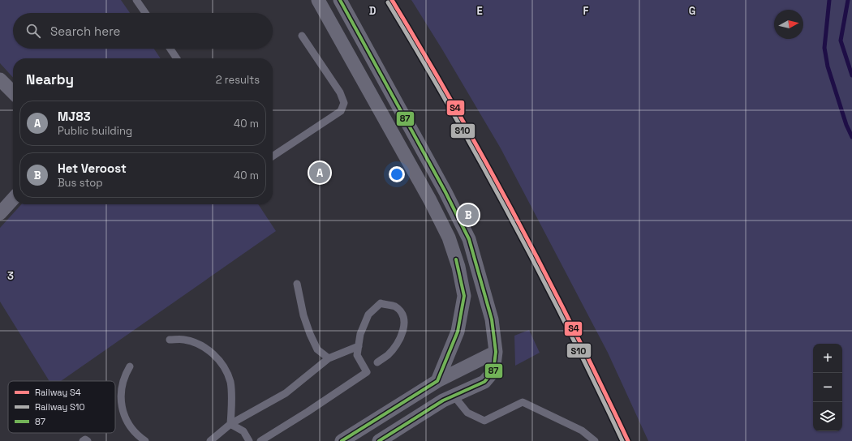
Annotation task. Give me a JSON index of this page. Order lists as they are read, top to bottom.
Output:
{
  "lines": ["rail line S4", "transit line 87", "rail line S10"],
  "legend": ["Railway S4", "Railway S10", "87"],
  "north": "right",
  "page": {
    "search": "Search here",
    "heading": ["Nearby", "2 results"],
    "list": [
      {
        "mark": "A",
        "name": "MJ83",
        "note": "Public building",
        "value": "40 m"
      },
      {
        "mark": "B",
        "name": "Het Veroost",
        "note": "Bus stop",
        "value": "40 m"
      }
    ],
    "pins": ["A", "B"],
    "map_buttons": ["+", "−"]
  },
  "grid": {
    "columns": [
      "D",
      "E",
      "F",
      "G"
    ],
    "rows": ["3"]
  }
}
